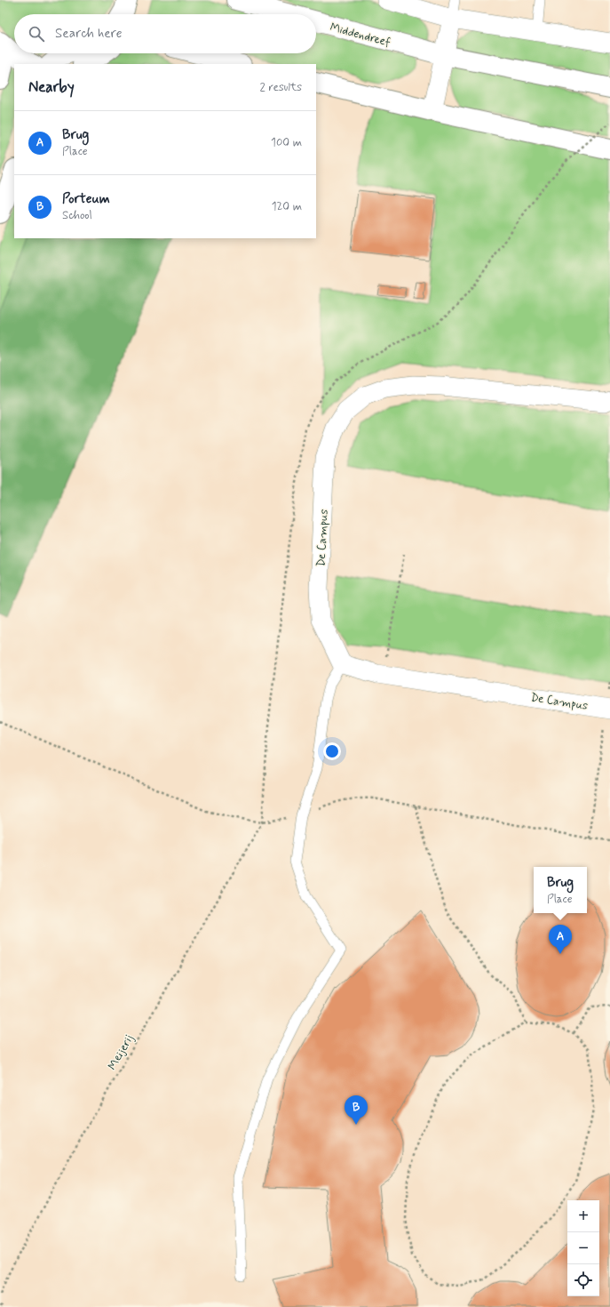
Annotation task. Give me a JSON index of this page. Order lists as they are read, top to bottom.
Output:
{
  "streets": {
    "main road": ["Middendreef"],
    "street": ["De Campus"],
    "path": ["Meijerij"]
  },
  "page": {
    "search": "Search here",
    "heading": ["Nearby", "2 results"],
    "list": [
      {
        "mark": "A",
        "name": "Brug",
        "note": "Place",
        "value": "100 m"
      },
      {
        "mark": "B",
        "name": "Porteum",
        "note": "School",
        "value": "120 m"
      }
    ],
    "popup": ["Brug", "Place"],
    "pins": ["A", "B"],
    "map_buttons": ["+", "−"]
  }
}
